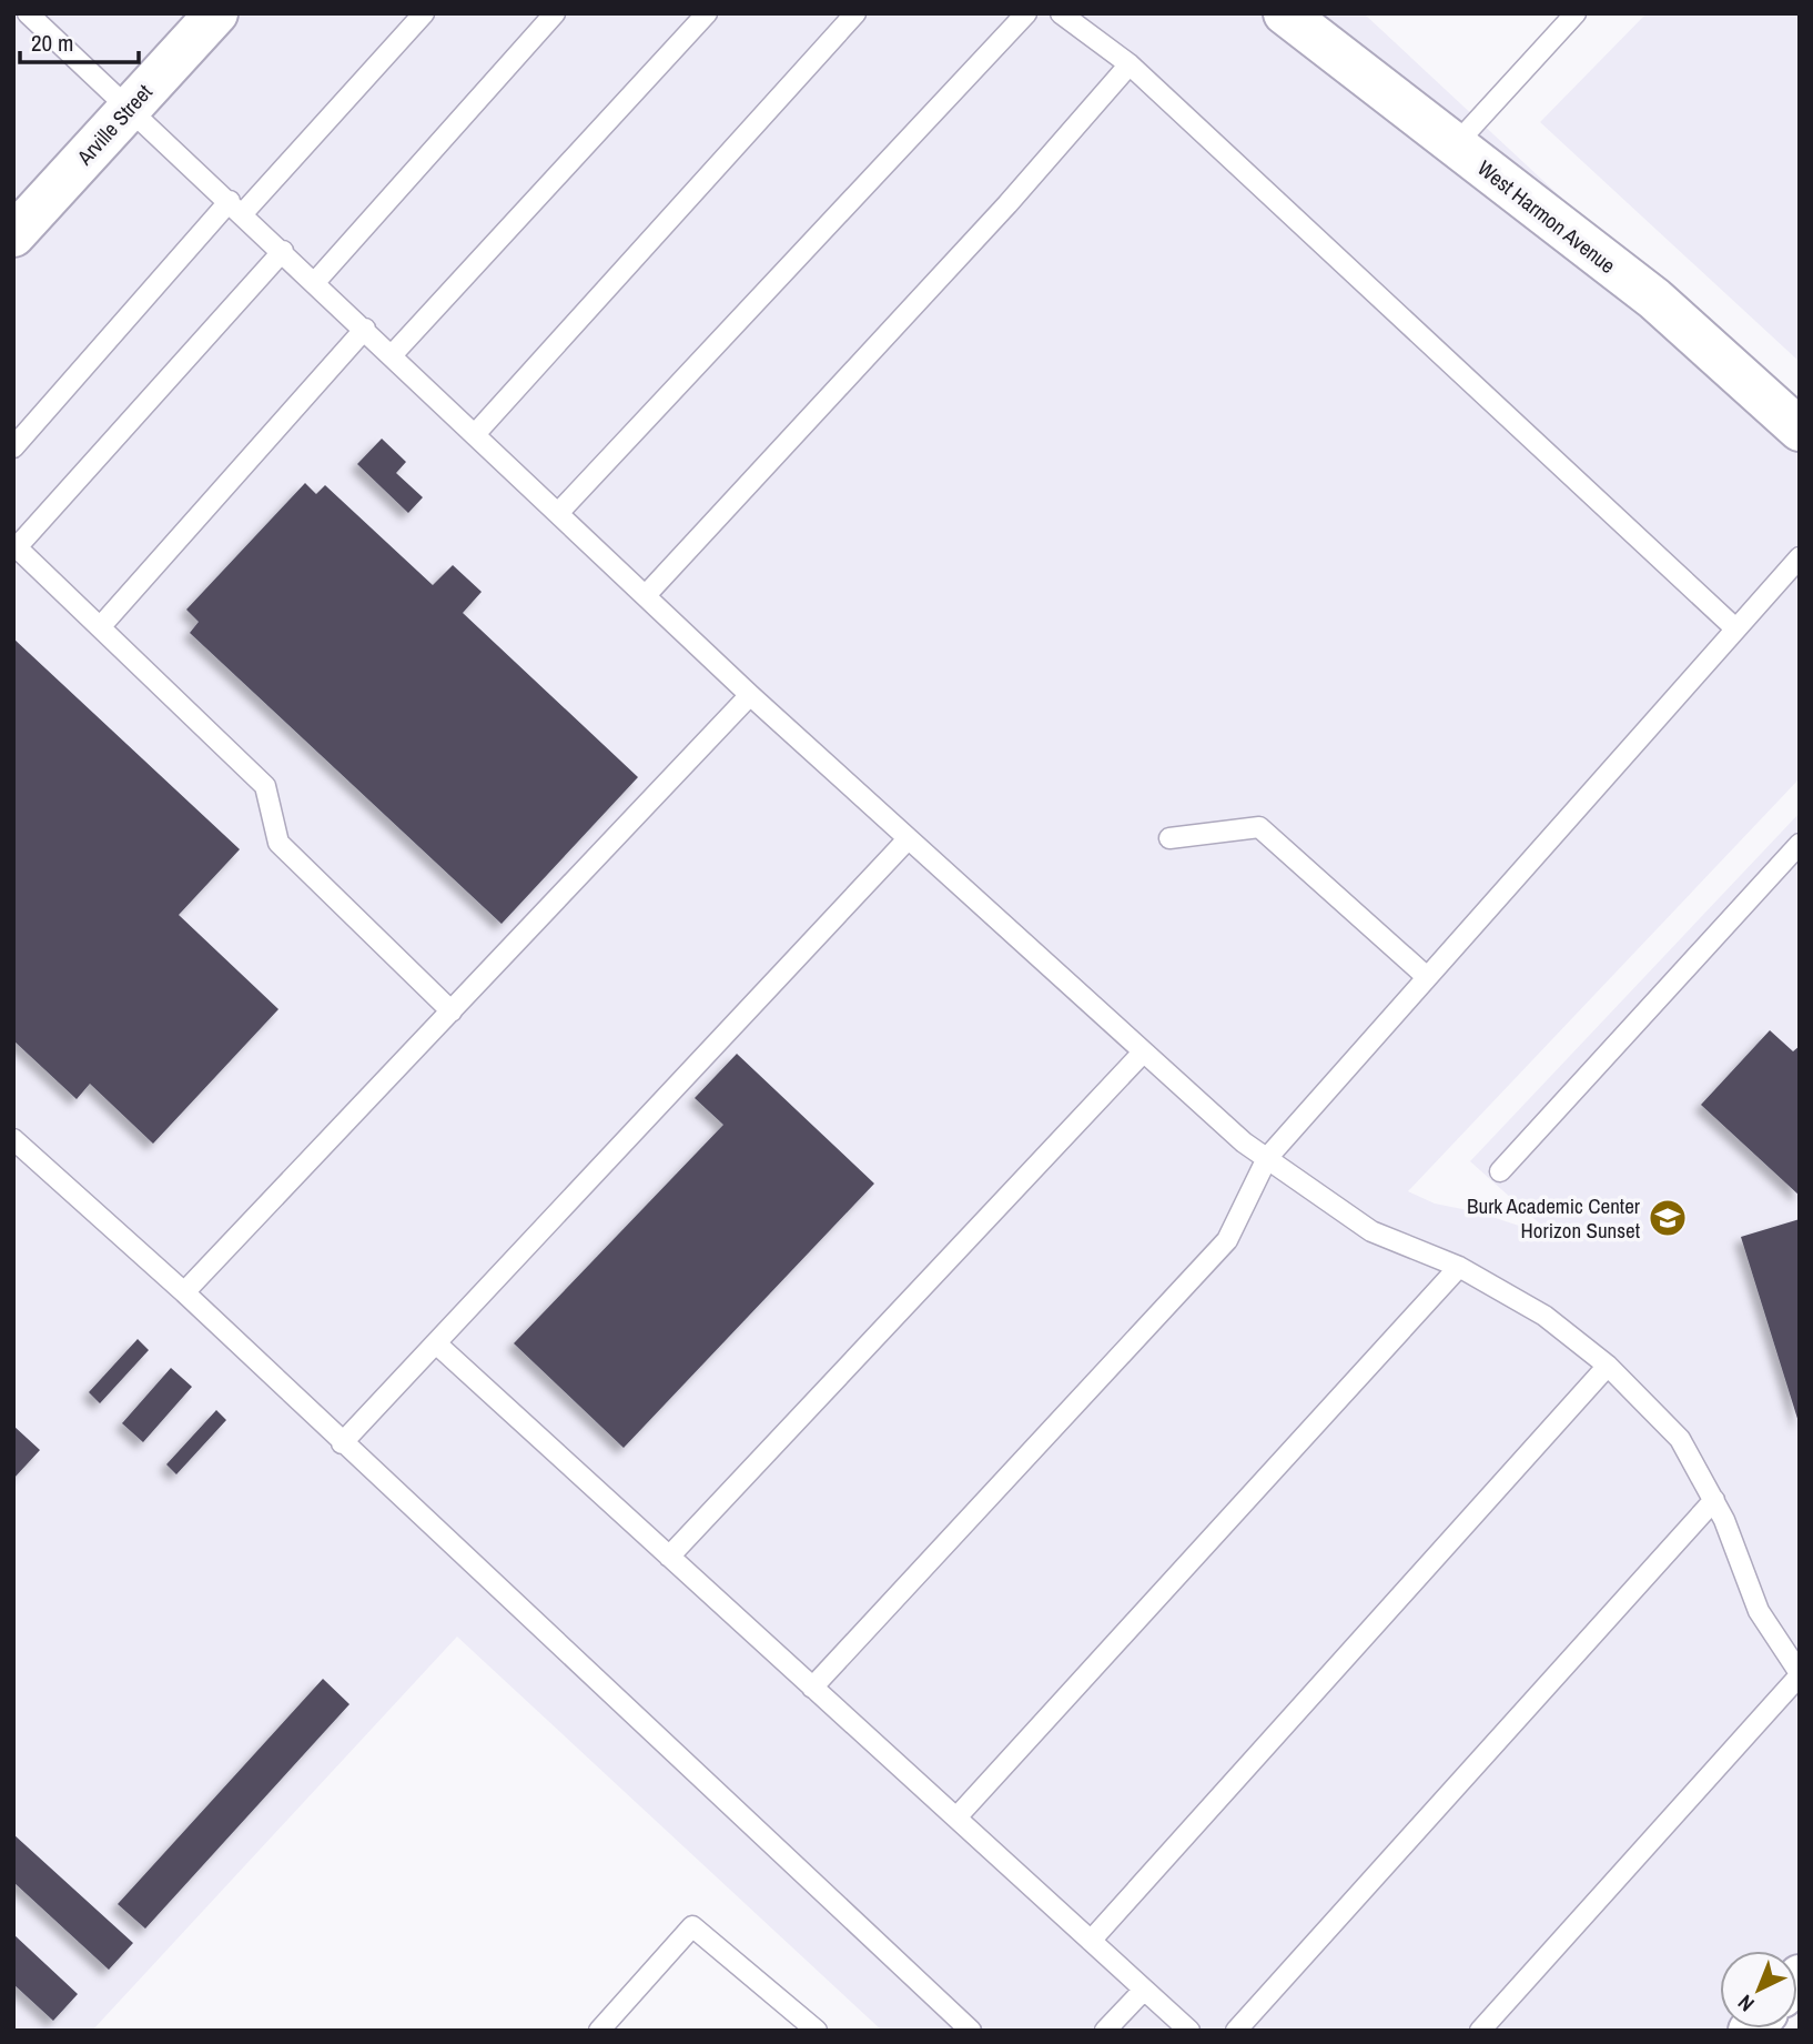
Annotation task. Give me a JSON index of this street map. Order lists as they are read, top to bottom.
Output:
{
  "streets": {
    "main road": ["Arville Street", "West Harmon Avenue"]
  },
  "places": {
    "school or university": ["Burk Academic Center Horizon Sunset"]
  },
  "scale_bar": "20 m",
  "north": "bottom left"
}
